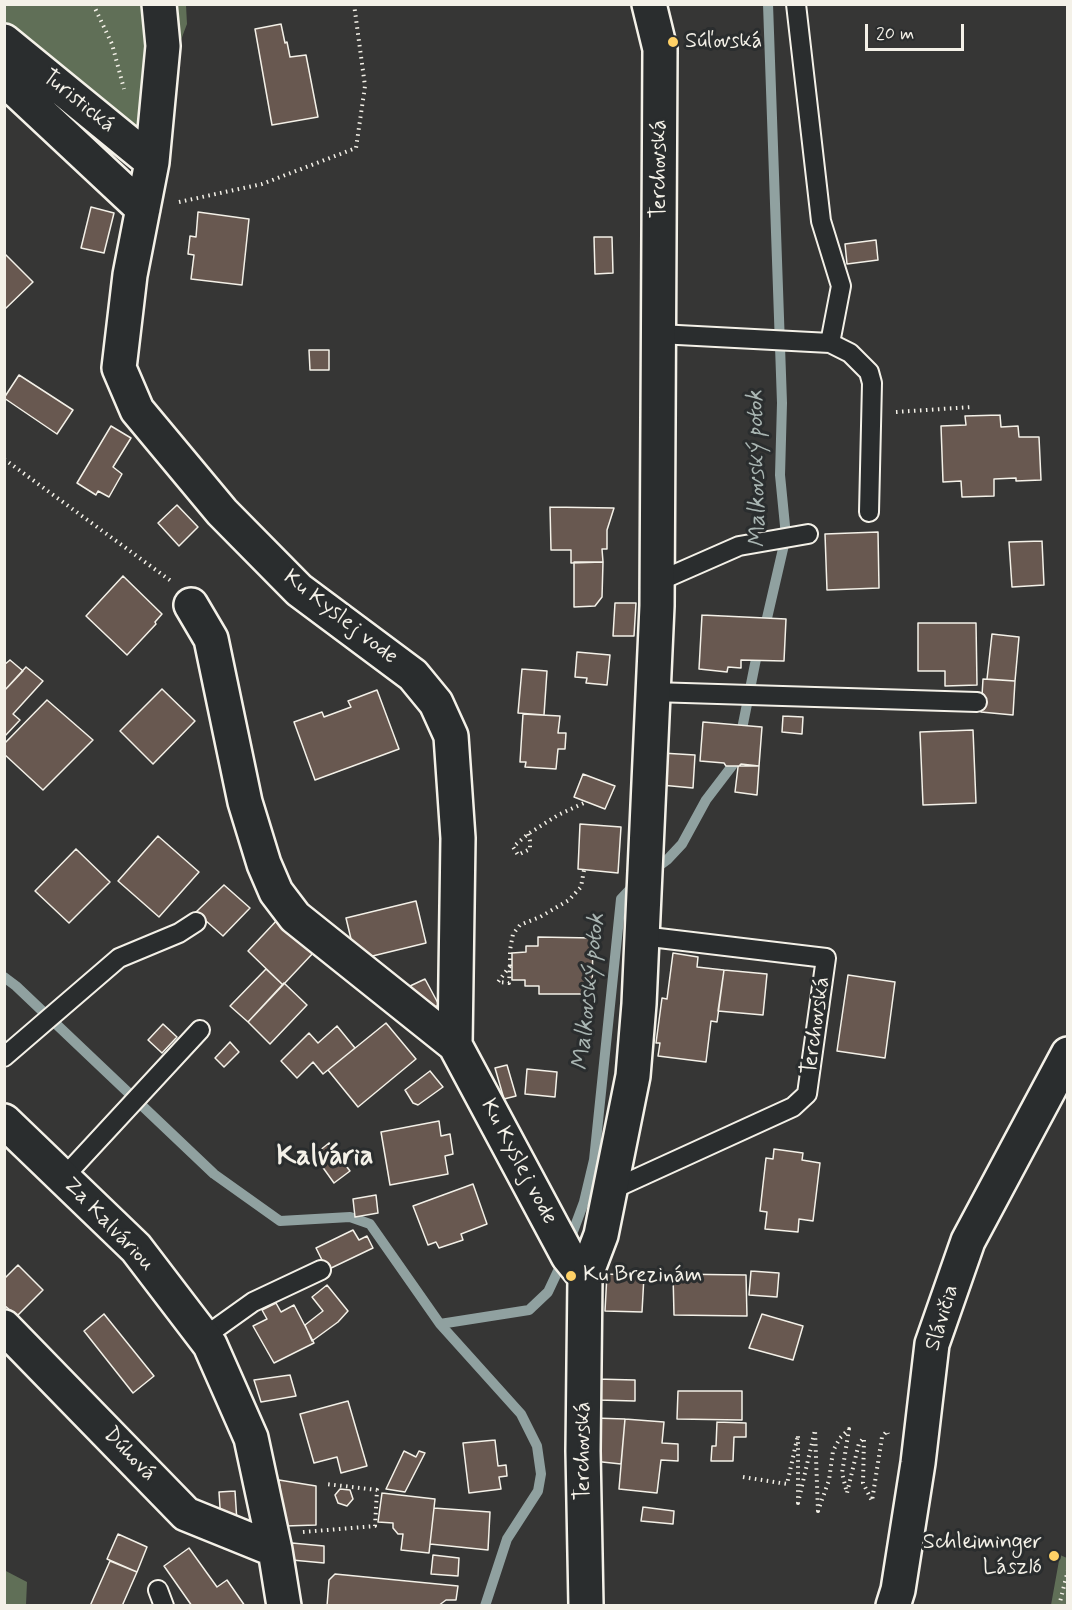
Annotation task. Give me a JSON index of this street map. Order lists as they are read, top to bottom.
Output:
{
  "streets": {
    "street": [
      "Turistická",
      "Terchovská",
      "Ku Kyslej vode",
      "Za Kalváriou",
      "Slávičia",
      "Dúhová"
    ]
  },
  "crossings": [
    ["Turistická", "Ku Kyslej vode"],
    ["Terchovská", "Ku Kyslej vode"],
    ["Za Kalváriou", "Dúhová"]
  ],
  "districts": ["Kalvária"],
  "water": ["Malkovský potok"],
  "places": ["Súľovská", "Ku Brezinám", "Schleiminger László"],
  "scale_bar": "20 m"
}
